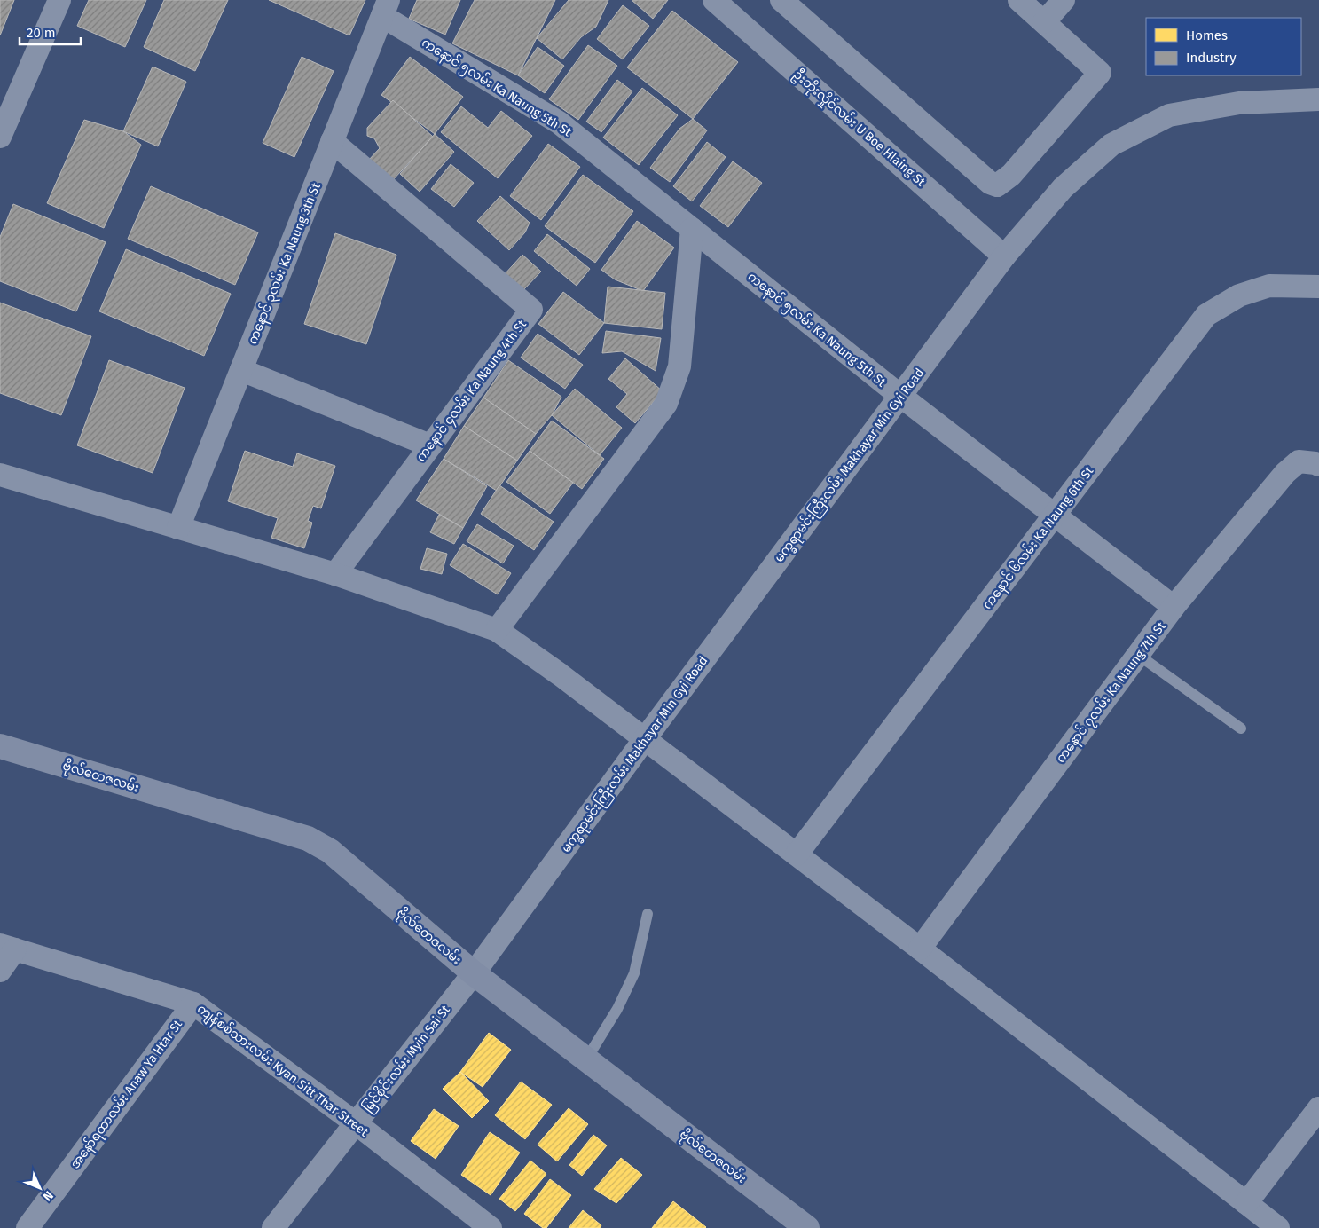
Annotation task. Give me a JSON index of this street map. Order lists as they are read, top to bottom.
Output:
{
  "streets": {
    "main road": ["ဗိုလ်တေဇလမ်း"],
    "street": [
      "ကနောင် ၅လမ်း Ka Naung 5th St",
      "ဦးဘိုးလှိုင်လမ်း U Boe Hlaing St",
      "ကနောင် ၃လမ်း Ka Naung 3th St",
      "ကနောင် ၄လမ်း Ka Naung 4th St",
      "မက္ခရာမင်းကြီးလမ်း Makhayar Min Gyi Road",
      "ကနောင် ၆လမ်း Ka Naung 6th St",
      "ကနောင် ၇လမ်း Ka Naung 7th St",
      "မြင်စိုင်းလမ်း Myin Sai St",
      "ကျန်စစ်သားလမ်း Kyan Sitt Thar Street",
      "အနော်ရထာလမ်း Anaw Ya Htar St"
    ]
  },
  "crossings": [
    ["ကနောင် ၅လမ်း Ka Naung 5th St", "ကနောင် ၃လမ်း Ka Naung 3th St"],
    ["ကနောင် ၅လမ်း Ka Naung 5th St", "မက္ခရာမင်းကြီးလမ်း Makhayar Min Gyi Road"],
    ["ကနောင် ၅လမ်း Ka Naung 5th St", "ကနောင် ၆လမ်း Ka Naung 6th St"],
    ["ကနောင် ၅လမ်း Ka Naung 5th St", "ကနောင် ၇လမ်း Ka Naung 7th St"],
    ["ဦးဘိုးလှိုင်လမ်း U Boe Hlaing St", "မက္ခရာမင်းကြီးလမ်း Makhayar Min Gyi Road"],
    ["ကနောင် ၃လမ်း Ka Naung 3th St", "ကနောင် ၄လမ်း Ka Naung 4th St"],
    ["မက္ခရာမင်းကြီးလမ်း Makhayar Min Gyi Road", "ဗိုလ်တေဇလမ်း"],
    ["မက္ခရာမင်းကြီးလမ်း Makhayar Min Gyi Road", "မြင်စိုင်းလမ်း Myin Sai St"],
    ["ဗိုလ်တေဇလမ်း", "မြင်စိုင်းလမ်း Myin Sai St"],
    ["မြင်စိုင်းလမ်း Myin Sai St", "ကျန်စစ်သားလမ်း Kyan Sitt Thar Street"],
    ["ကျန်စစ်သားလမ်း Kyan Sitt Thar Street", "အနော်ရထာလမ်း Anaw Ya Htar St"]
  ],
  "legend": ["Homes", "Industry"],
  "scale_bar": "20 m",
  "north": "bottom right"
}
